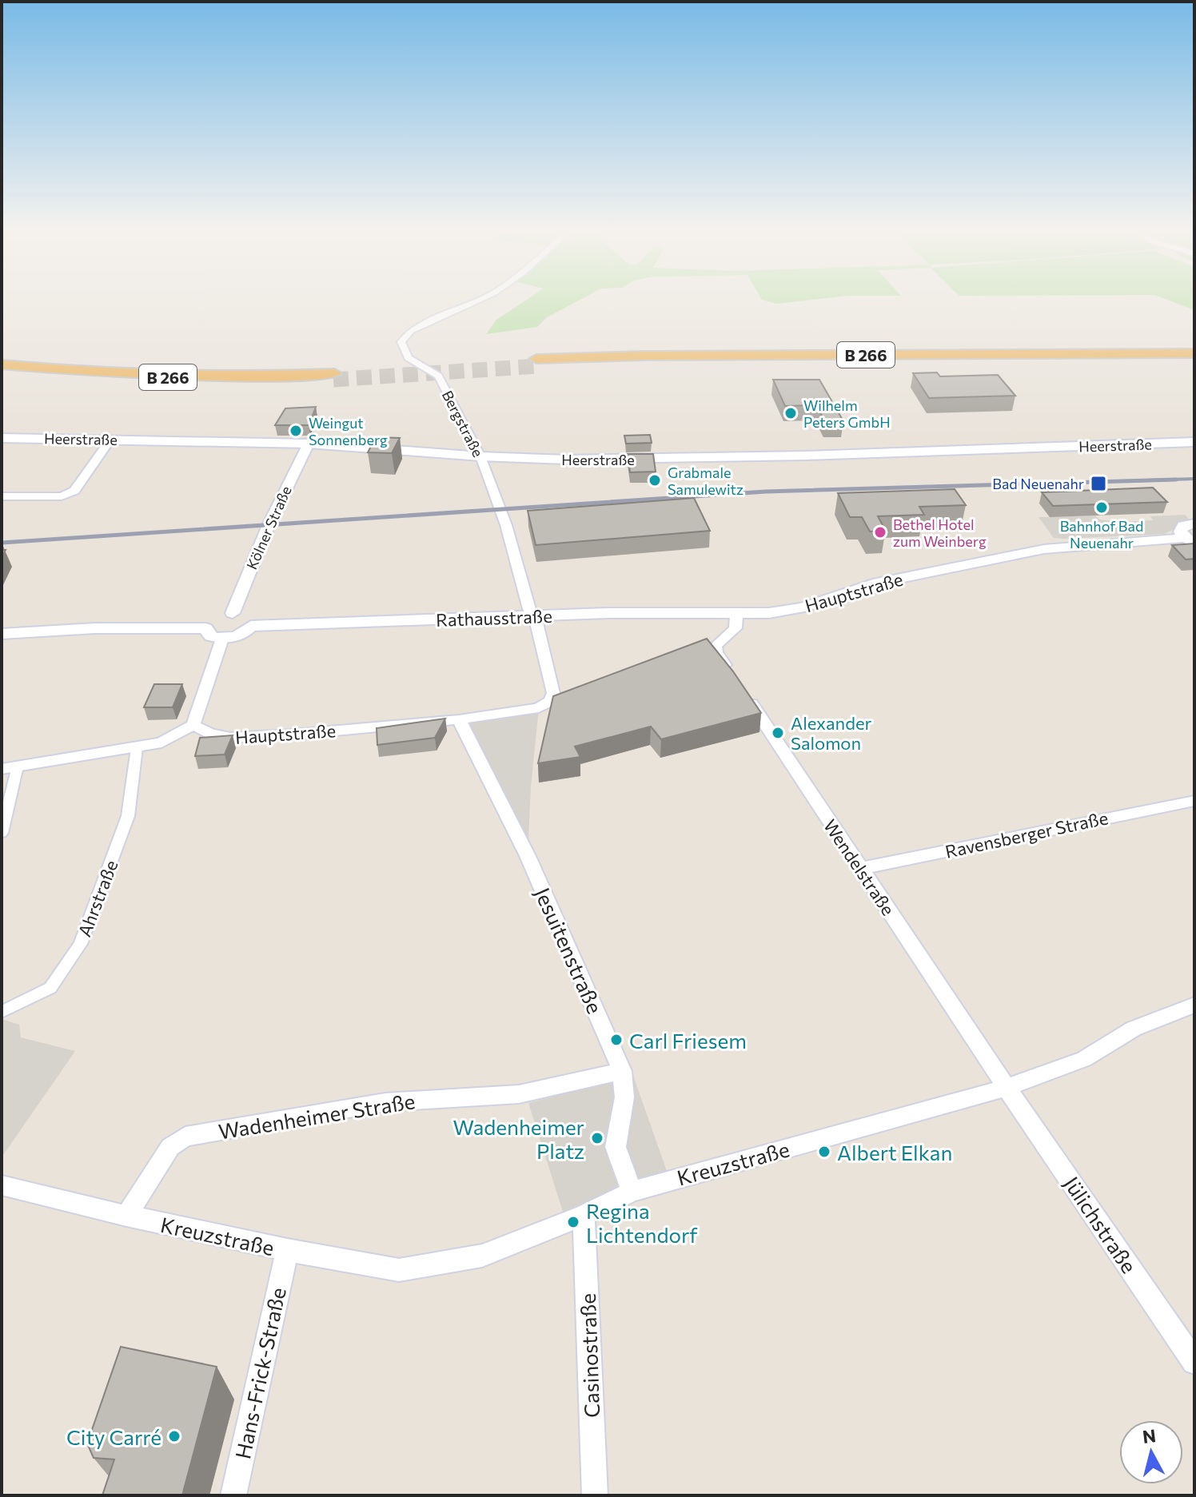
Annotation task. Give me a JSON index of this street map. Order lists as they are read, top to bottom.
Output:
{
  "streets": {
    "highway": ["B 266"],
    "main road": ["Heerstraße"],
    "street": [
      "Bergstraße",
      "Kölner Straße",
      "Hauptstraße",
      "Rathausstraße",
      "Ravensberger Straße",
      "Wendelstraße",
      "Ahrstraße",
      "Jesuitenstraße",
      "Wadenheimer Straße",
      "Kreuzstraße",
      "Jülichstraße",
      "Casinostraße",
      "Hans-Frick-Straße"
    ]
  },
  "crossings": [
    ["Bergstraße", "Heerstraße"],
    ["Bergstraße", "Hauptstraße"],
    ["Bergstraße", "Rathausstraße"],
    ["Heerstraße", "Kölner Straße"],
    ["Hauptstraße", "Rathausstraße"],
    ["Hauptstraße", "Jesuitenstraße"],
    ["Ravensberger Straße", "Wendelstraße"],
    ["Wendelstraße", "Kreuzstraße"],
    ["Wendelstraße", "Jülichstraße"],
    ["Jesuitenstraße", "Wadenheimer Straße"],
    ["Jesuitenstraße", "Kreuzstraße"],
    ["Wadenheimer Straße", "Kreuzstraße"],
    ["Kreuzstraße", "Jülichstraße"],
    ["Kreuzstraße", "Casinostraße"],
    ["Kreuzstraße", "Hans-Frick-Straße"]
  ],
  "places": {
    "other": [
      "Wilhelm Peters GmbH",
      "Weingut Sonnenberg",
      "Grabmale Samulewitz",
      "Bahnhof Bad Neuenahr",
      "Bethel Hotel zum Weinberg",
      "Alexander Salomon",
      "Carl Friesem",
      "Wadenheimer Platz",
      "Albert Elkan",
      "Regina Lichtendorf",
      "City Carré"
    ],
    "transit": ["Bad Neuenahr"]
  },
  "north": "top"
}
